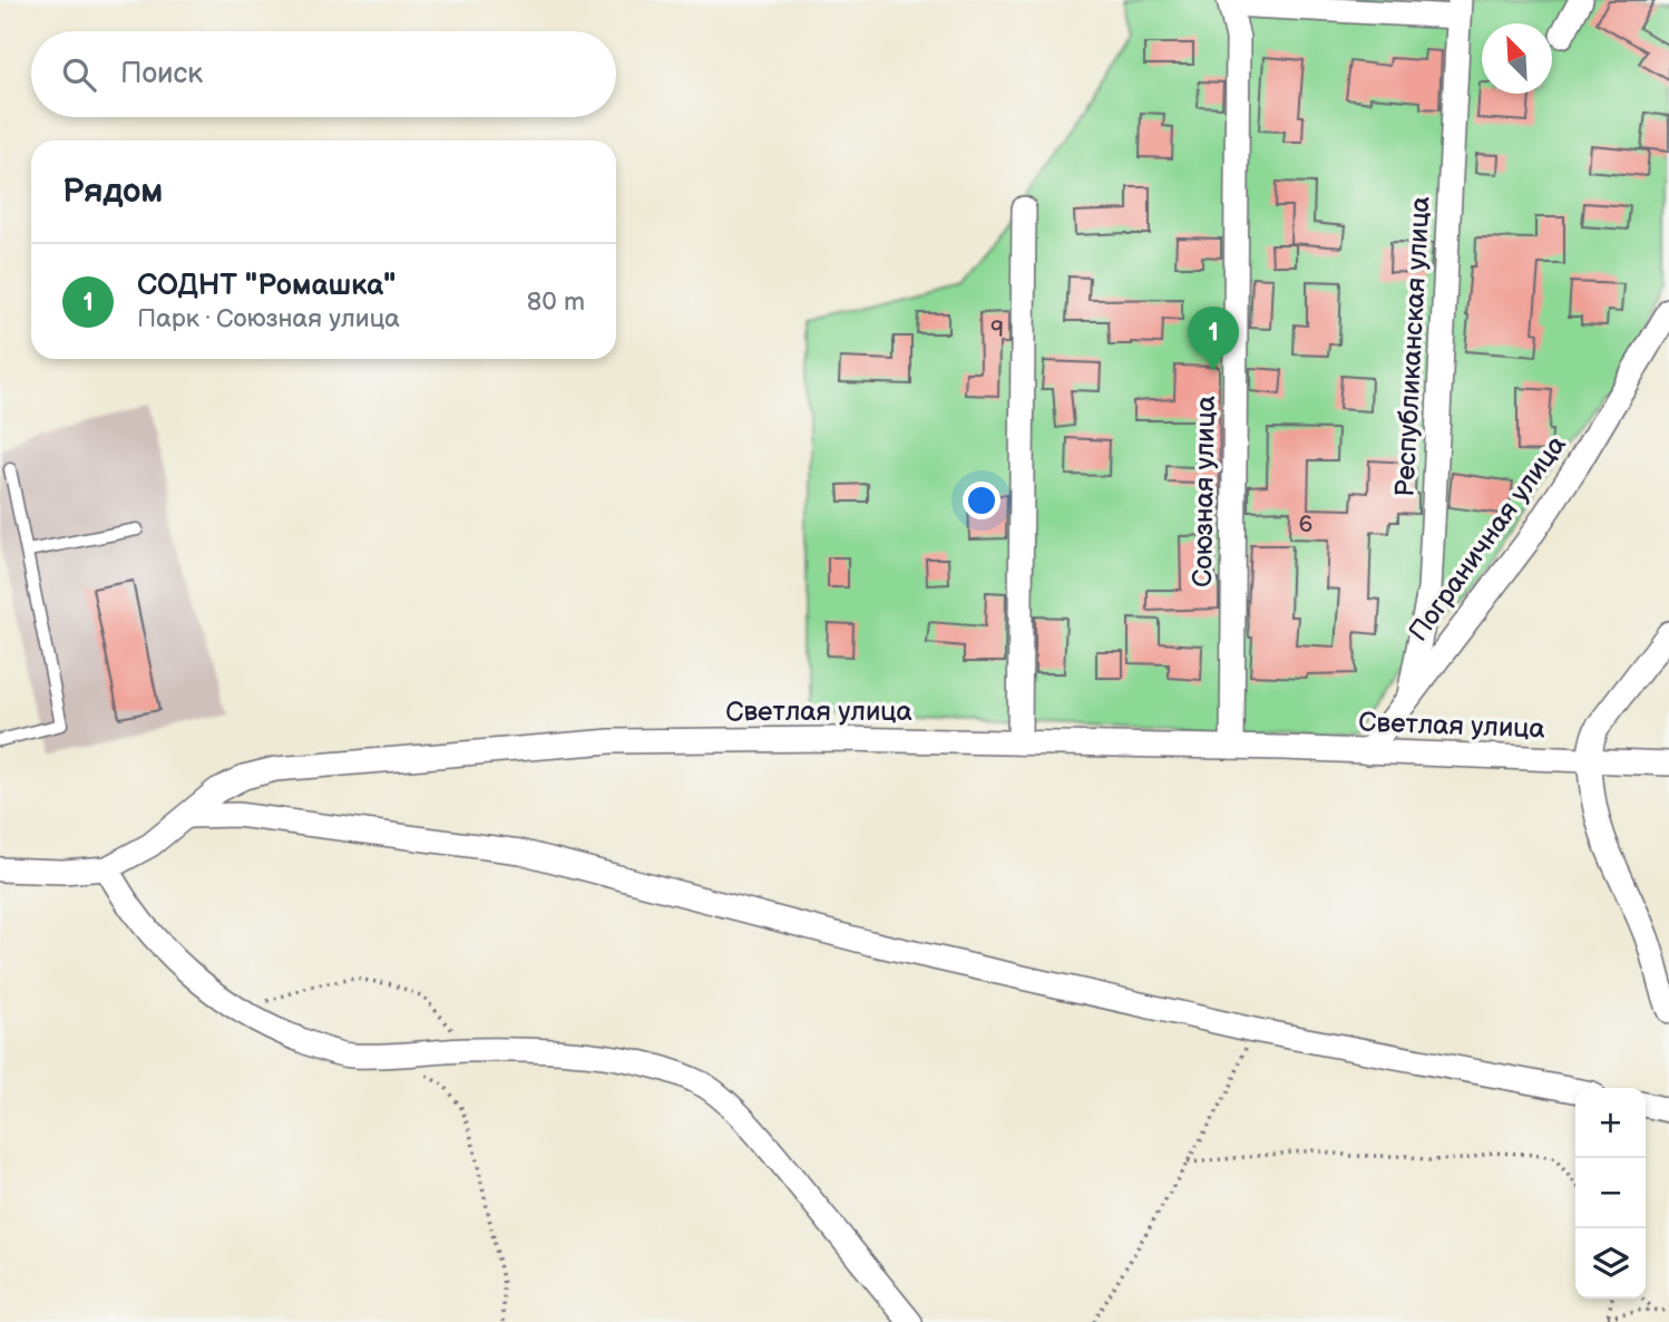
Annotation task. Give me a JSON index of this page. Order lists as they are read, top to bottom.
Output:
{
  "streets": {
    "street": [
      "Республиканская улица",
      "Союзная улица",
      "Пограничная улица",
      "Светлая улица"
    ]
  },
  "crossings": [
    ["Республиканская улица", "Пограничная улица"],
    ["Союзная улица", "Светлая улица"],
    ["Пограничная улица", "Светлая улица"]
  ],
  "house_numbers": ["9", "6"],
  "north": "top left",
  "page": {
    "search": "Поиск",
    "heading": "Рядом",
    "list": [
      {
        "mark": "1",
        "name": "СОДНТ \"Ромашка\"",
        "note": "Парк · Союзная улица",
        "value": "80 m"
      }
    ],
    "pins": "1",
    "map_buttons": ["+", "−"]
  }
}
